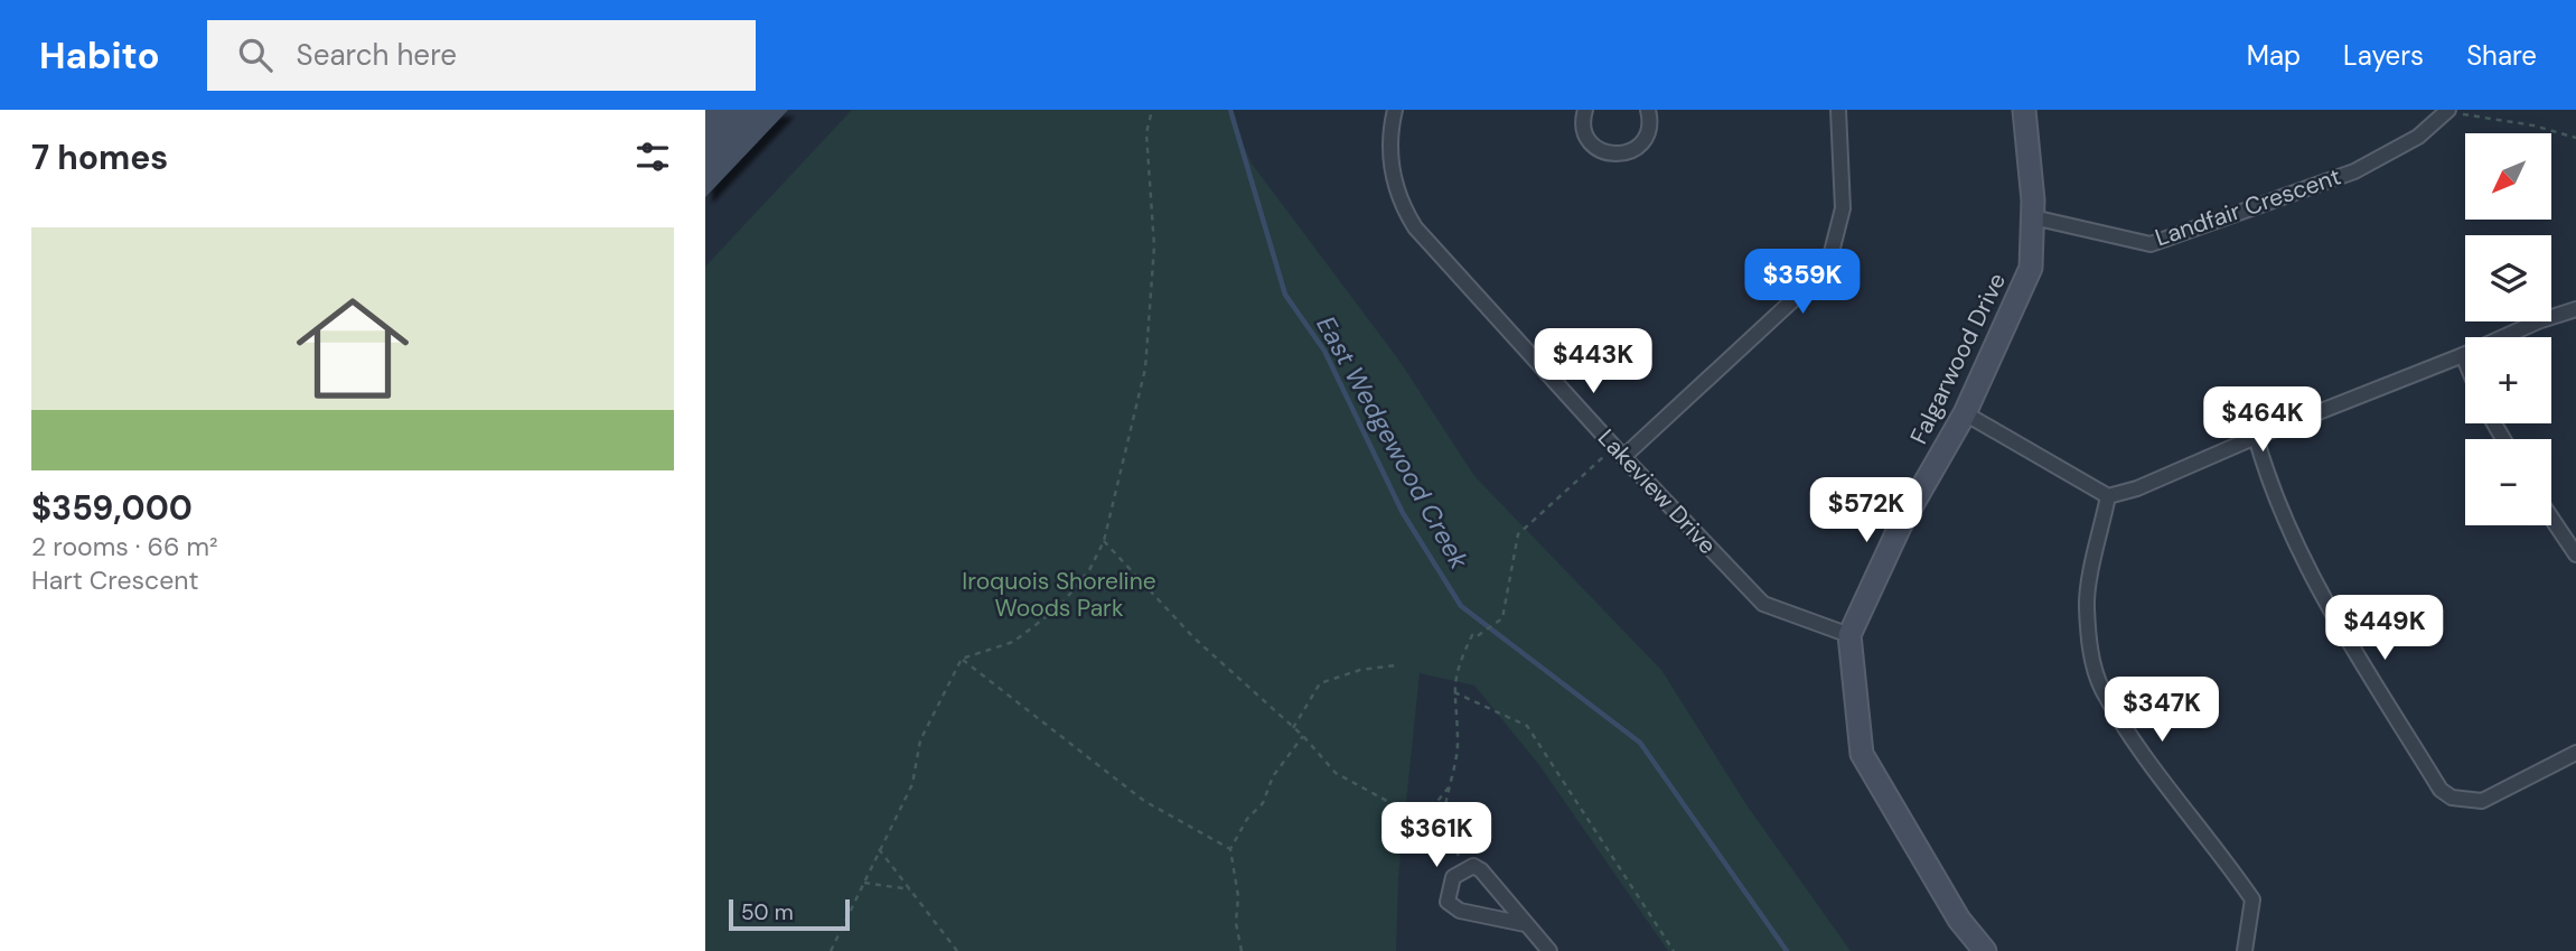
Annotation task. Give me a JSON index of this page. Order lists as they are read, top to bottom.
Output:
{
  "streets": {
    "street": ["Landfair Crescent", "Falgarwood Drive", "Lakeview Drive"]
  },
  "crossings": [
    ["Landfair Crescent", "Falgarwood Drive"],
    ["Falgarwood Drive", "Lakeview Drive"]
  ],
  "water": ["East Wedgewood Creek"],
  "parks": ["Iroquois Shoreline Woods Park"],
  "scale_bar": "50 m",
  "north": "bottom left",
  "page": {
    "header": "Habito",
    "search": "Search here",
    "nav": ["Map", "Layers", "Share"],
    "heading": "7 homes",
    "map_buttons": ["+", "−"],
    "list": [
      {
        "name": "$359,000",
        "note": "2 rooms · 66 m² · Hart Crescent"
      }
    ],
    "price": [
      "$359K",
      "$443K",
      "$464K",
      "$572K",
      "$449K",
      "$347K",
      "$361K"
    ],
    "scale": "50 m"
  }
}
